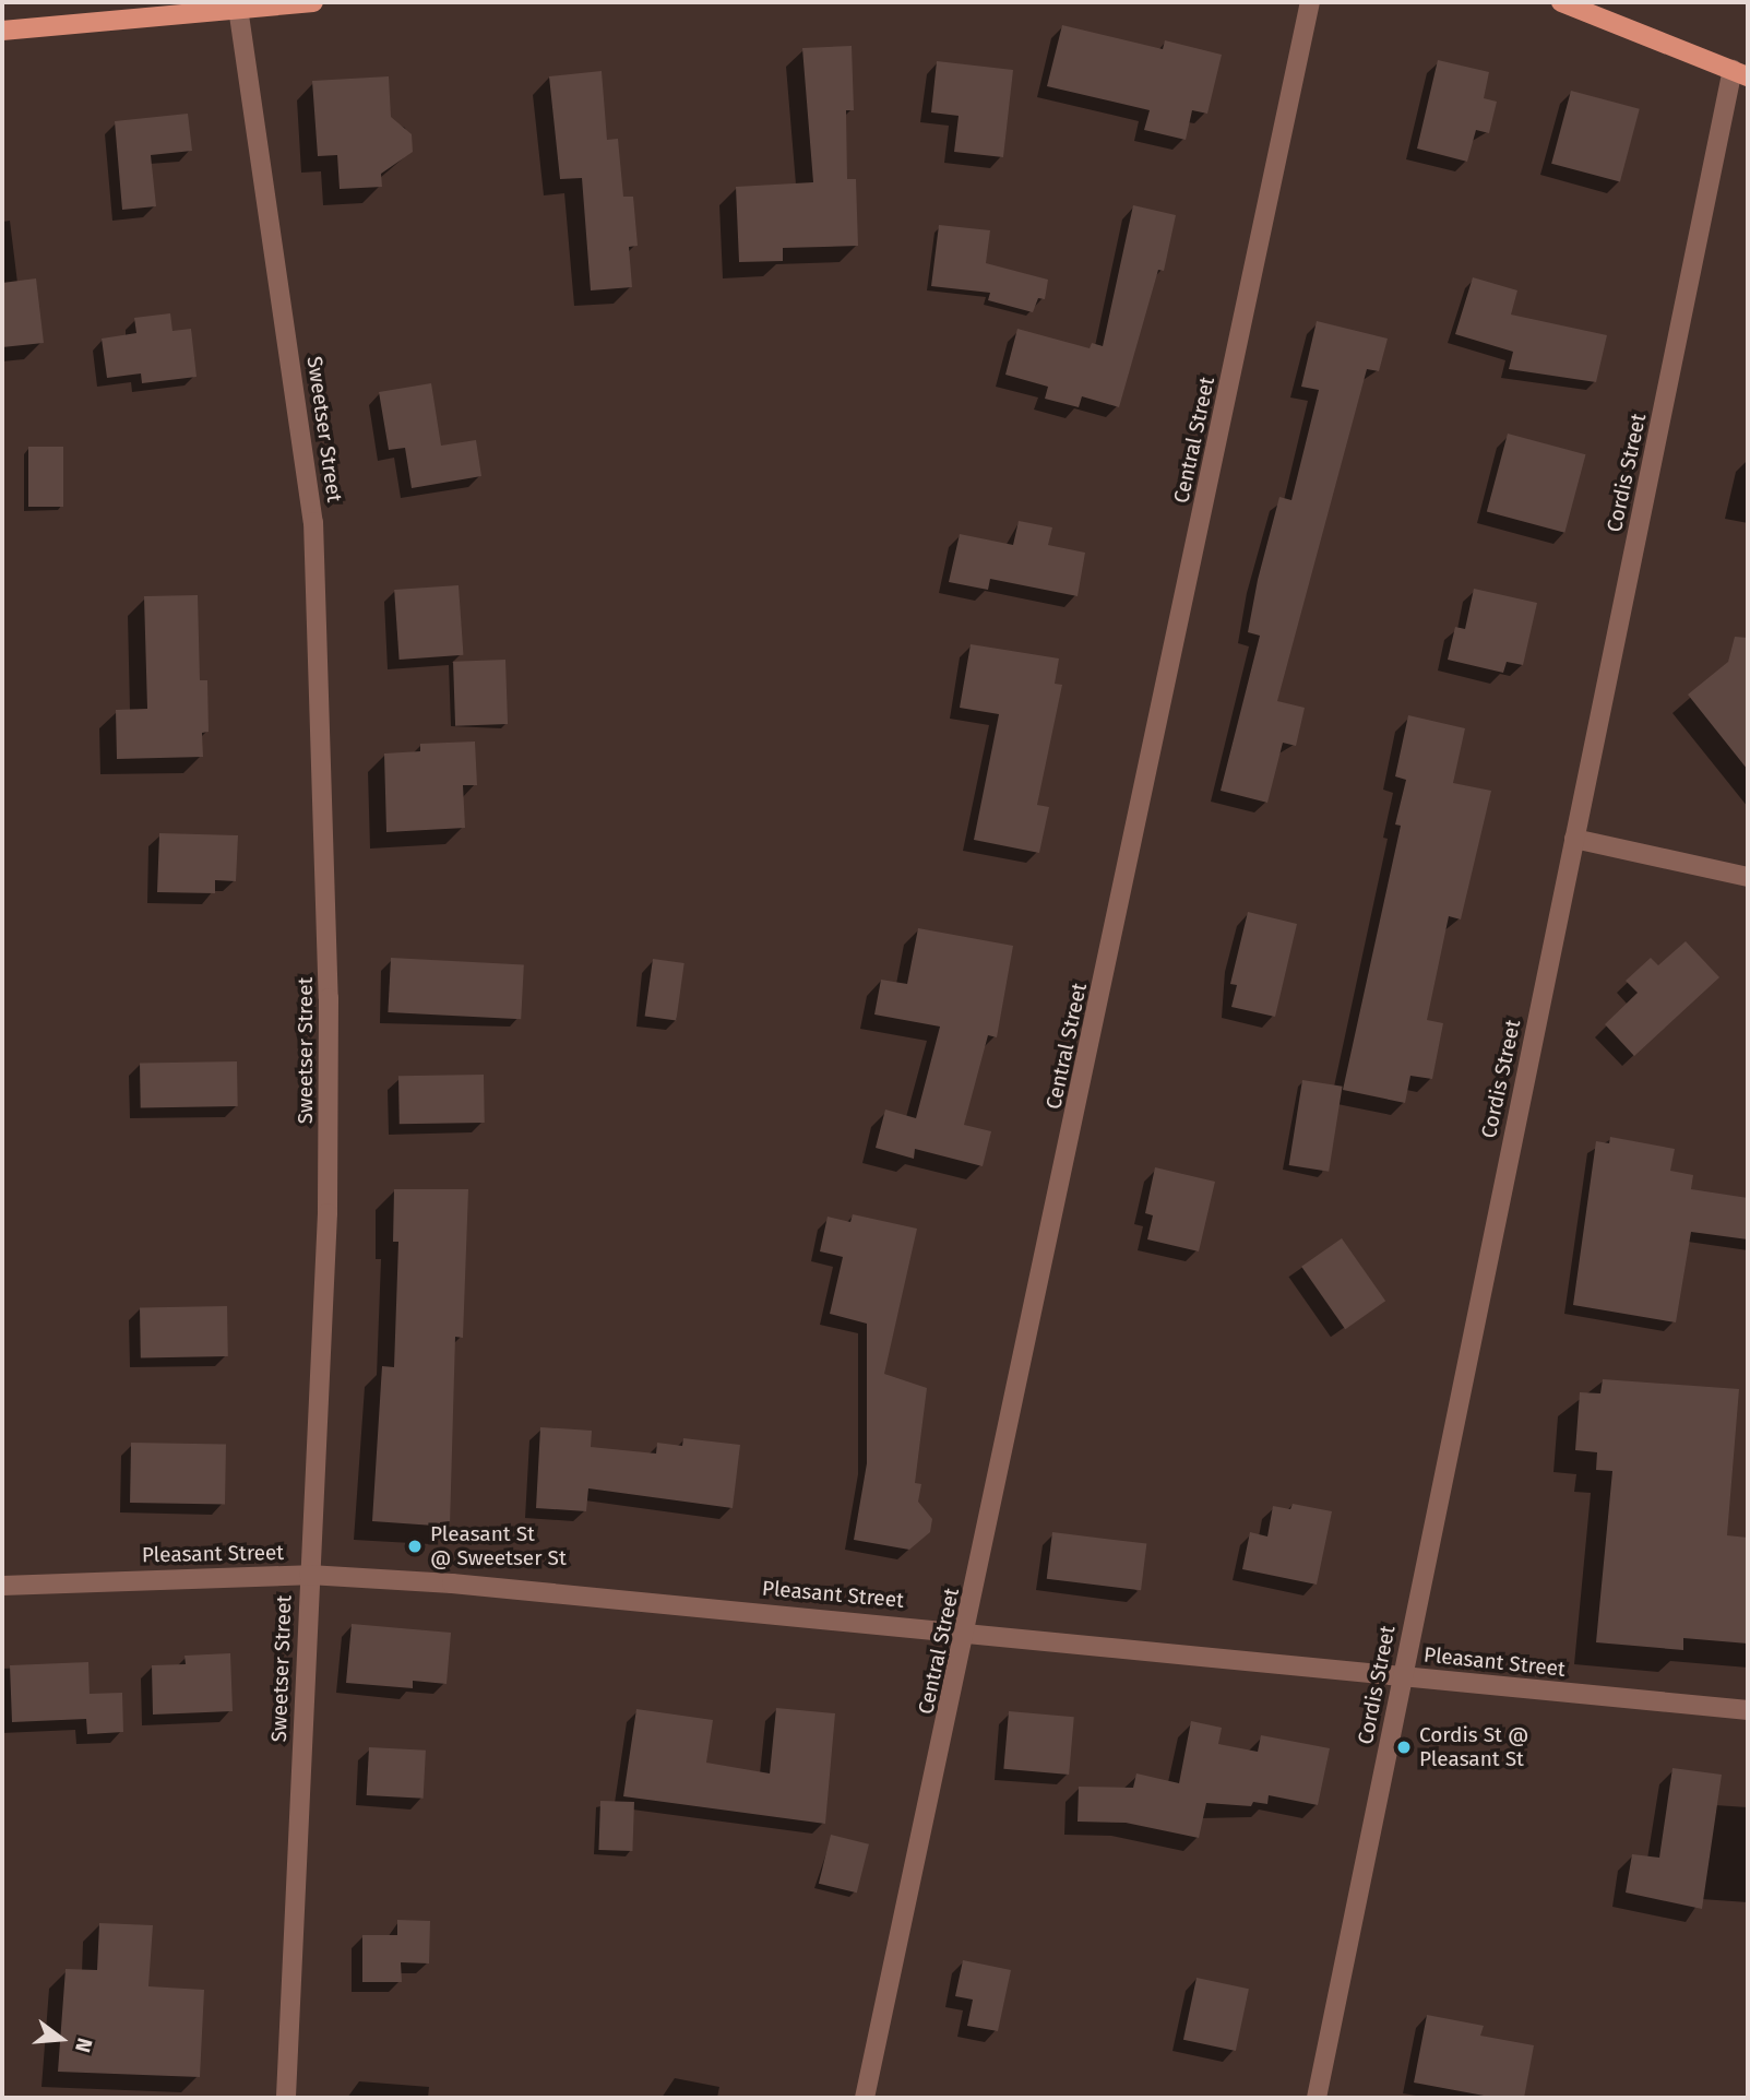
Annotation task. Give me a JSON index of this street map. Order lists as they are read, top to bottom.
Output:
{
  "streets": {
    "street": [
      "Sweetser Street",
      "Central Street",
      "Cordis Street",
      "Pleasant Street"
    ]
  },
  "crossings": [
    ["Sweetser Street", "Pleasant Street"],
    ["Central Street", "Pleasant Street"],
    ["Cordis Street", "Pleasant Street"]
  ],
  "places": ["Pleasant St @ Sweetser St", "Cordis St @ Pleasant St"],
  "north": "right"
}
